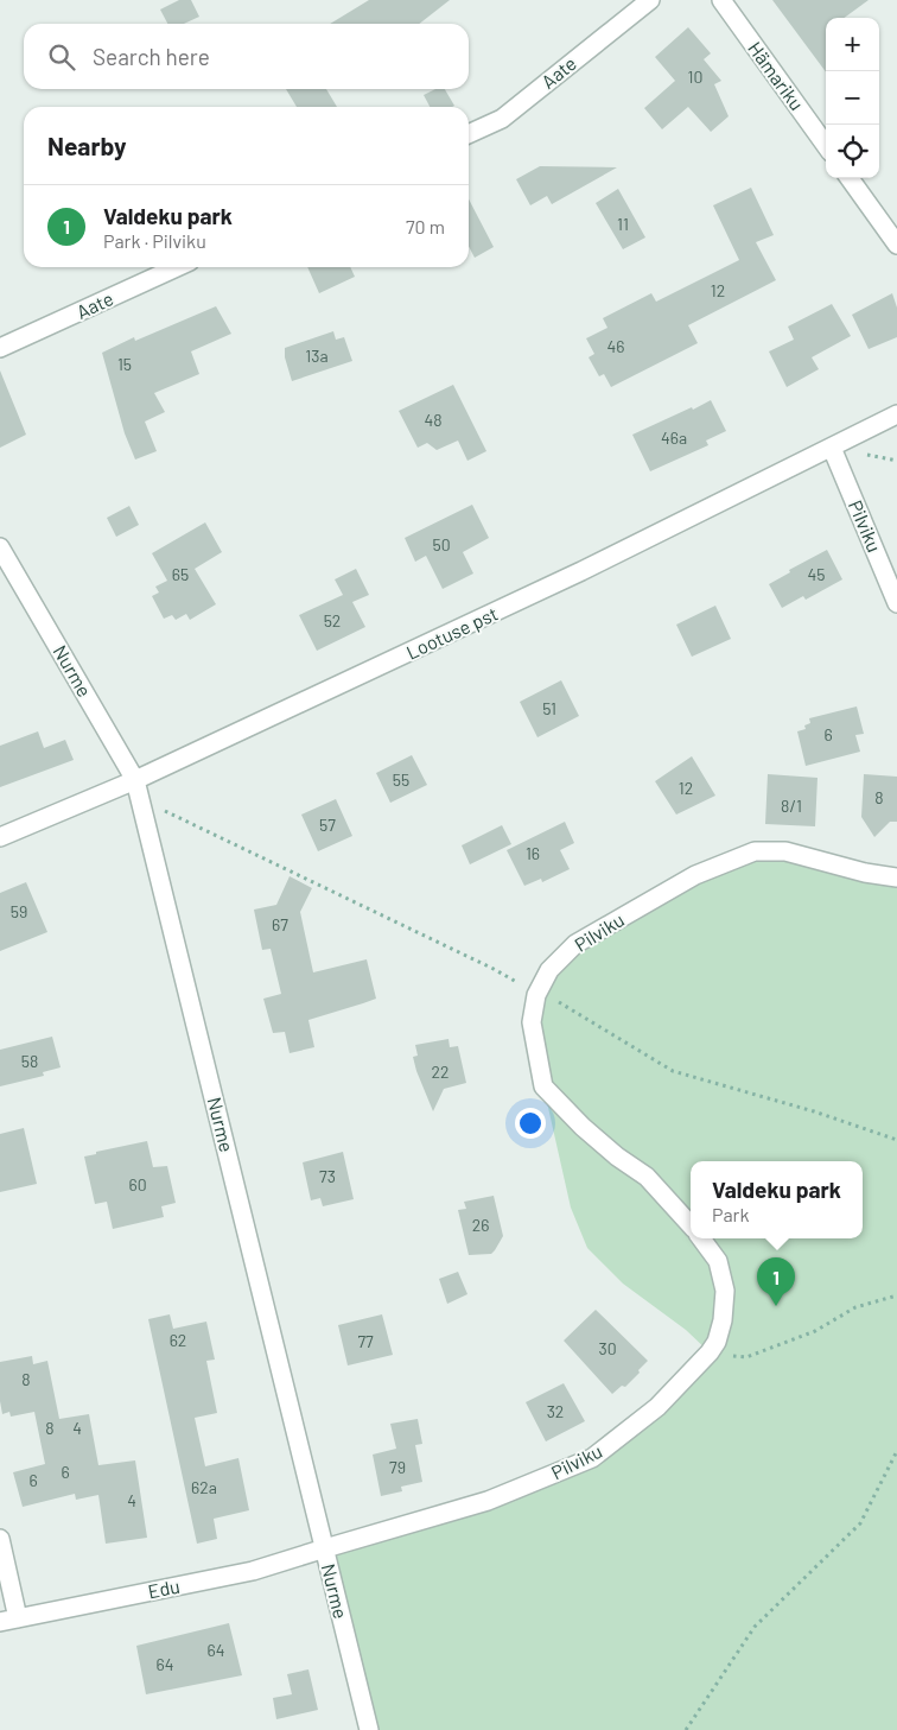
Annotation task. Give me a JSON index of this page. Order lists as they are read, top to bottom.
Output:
{
  "streets": {
    "street": [
      "Aate",
      "Hämariku",
      "Pilviku",
      "Lootuse pst",
      "Nurme",
      "Edu"
    ]
  },
  "crossings": [
    ["Pilviku", "Lootuse pst"],
    ["Pilviku", "Nurme"],
    ["Pilviku", "Edu"],
    ["Lootuse pst", "Nurme"],
    ["Nurme", "Edu"]
  ],
  "house_numbers": [
    "10",
    "11",
    "12",
    "46",
    "13a",
    "15",
    "48",
    "46a",
    "50",
    "65",
    "45",
    "52",
    "51",
    "6",
    "55",
    "12",
    "8",
    "8/1",
    "57",
    "16",
    "59",
    "67",
    "58",
    "22",
    "73",
    "60",
    "26",
    "62",
    "77",
    "30",
    "8",
    "32",
    "8",
    "4",
    "79",
    "6",
    "6",
    "62a",
    "4",
    "64",
    "64"
  ],
  "page": {
    "map_buttons": ["+", "−"],
    "search": "Search here",
    "heading": "Nearby",
    "list": [
      {
        "mark": "1",
        "name": "Valdeku park",
        "note": "Park · Pilviku",
        "value": "70 m"
      }
    ],
    "popup": ["Valdeku park", "Park"],
    "pins": "1"
  }
}
